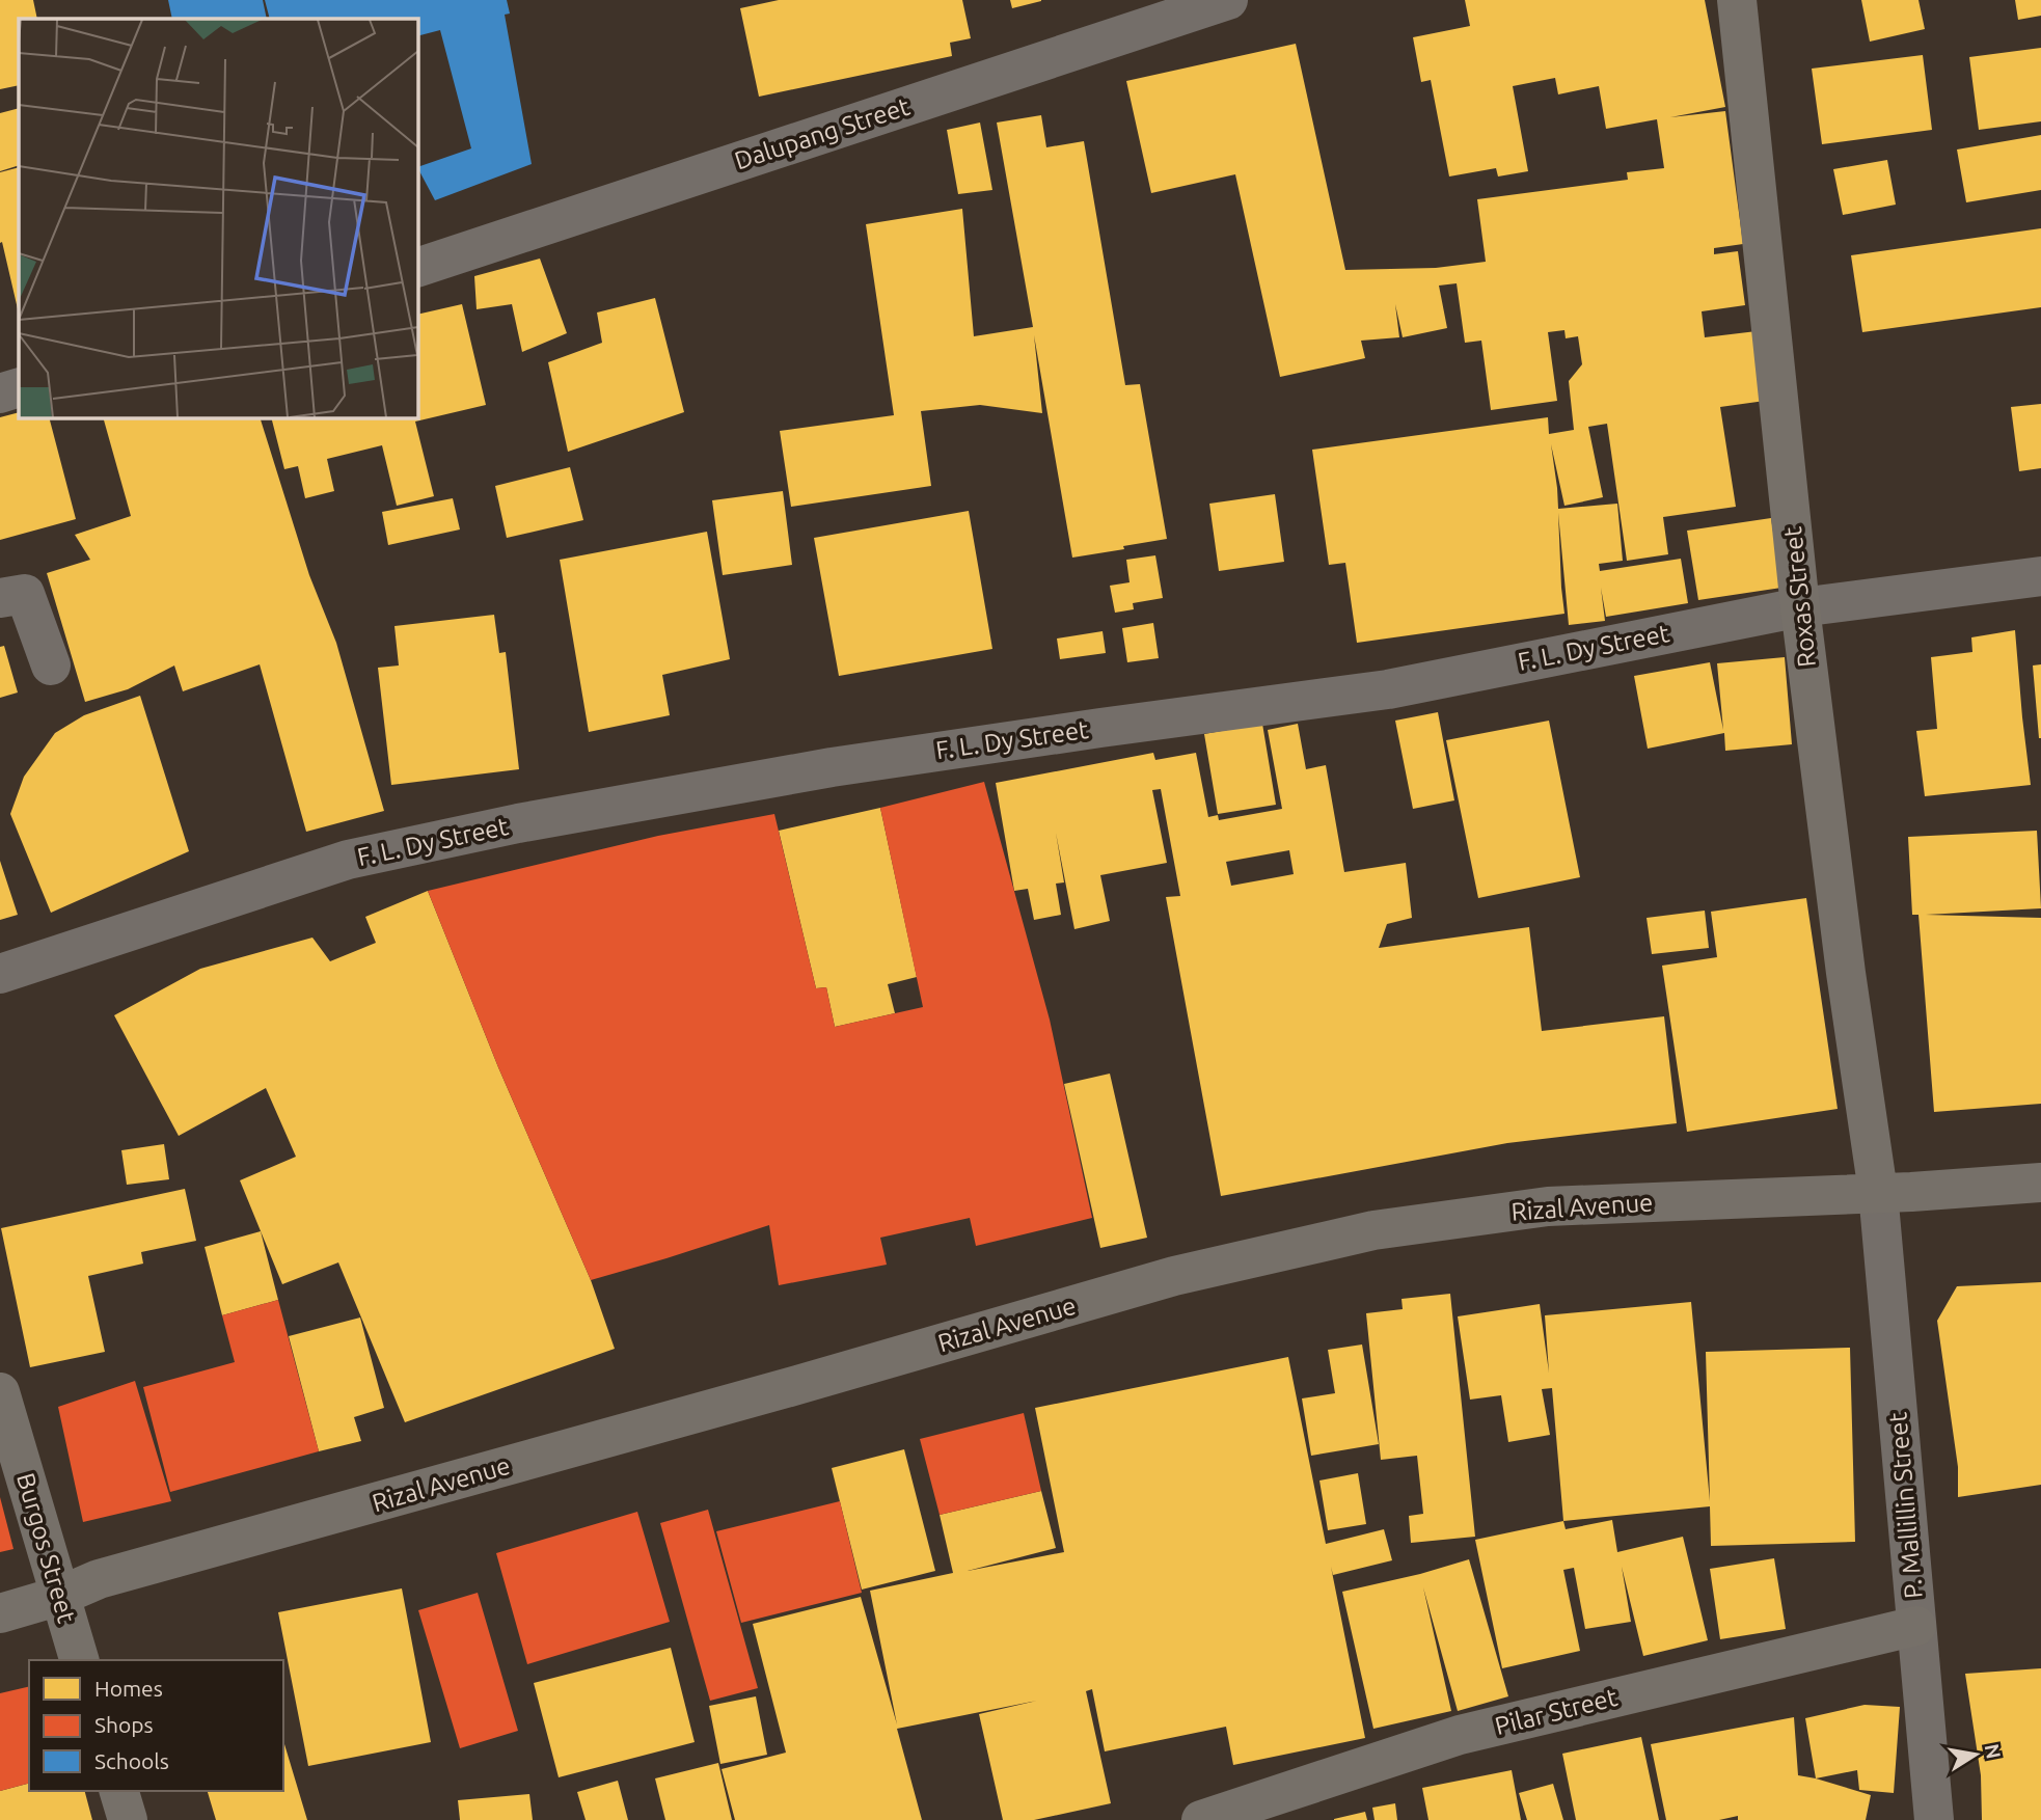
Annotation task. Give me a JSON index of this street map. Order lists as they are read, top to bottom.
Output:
{
  "streets": {
    "street": [
      "Dalupang Street",
      "Roxas Street",
      "F. L. Dy Street",
      "Rizal Avenue",
      "P. Mallillin Street",
      "Burgos Street",
      "Pilar Street"
    ]
  },
  "crossings": [
    ["Roxas Street", "F. L. Dy Street"],
    ["Roxas Street", "Rizal Avenue"],
    ["Roxas Street", "P. Mallillin Street"],
    ["Rizal Avenue", "P. Mallillin Street"],
    ["Rizal Avenue", "Burgos Street"],
    ["P. Mallillin Street", "Pilar Street"]
  ],
  "legend": ["Homes", "Shops", "Schools"],
  "north": "right"
}
